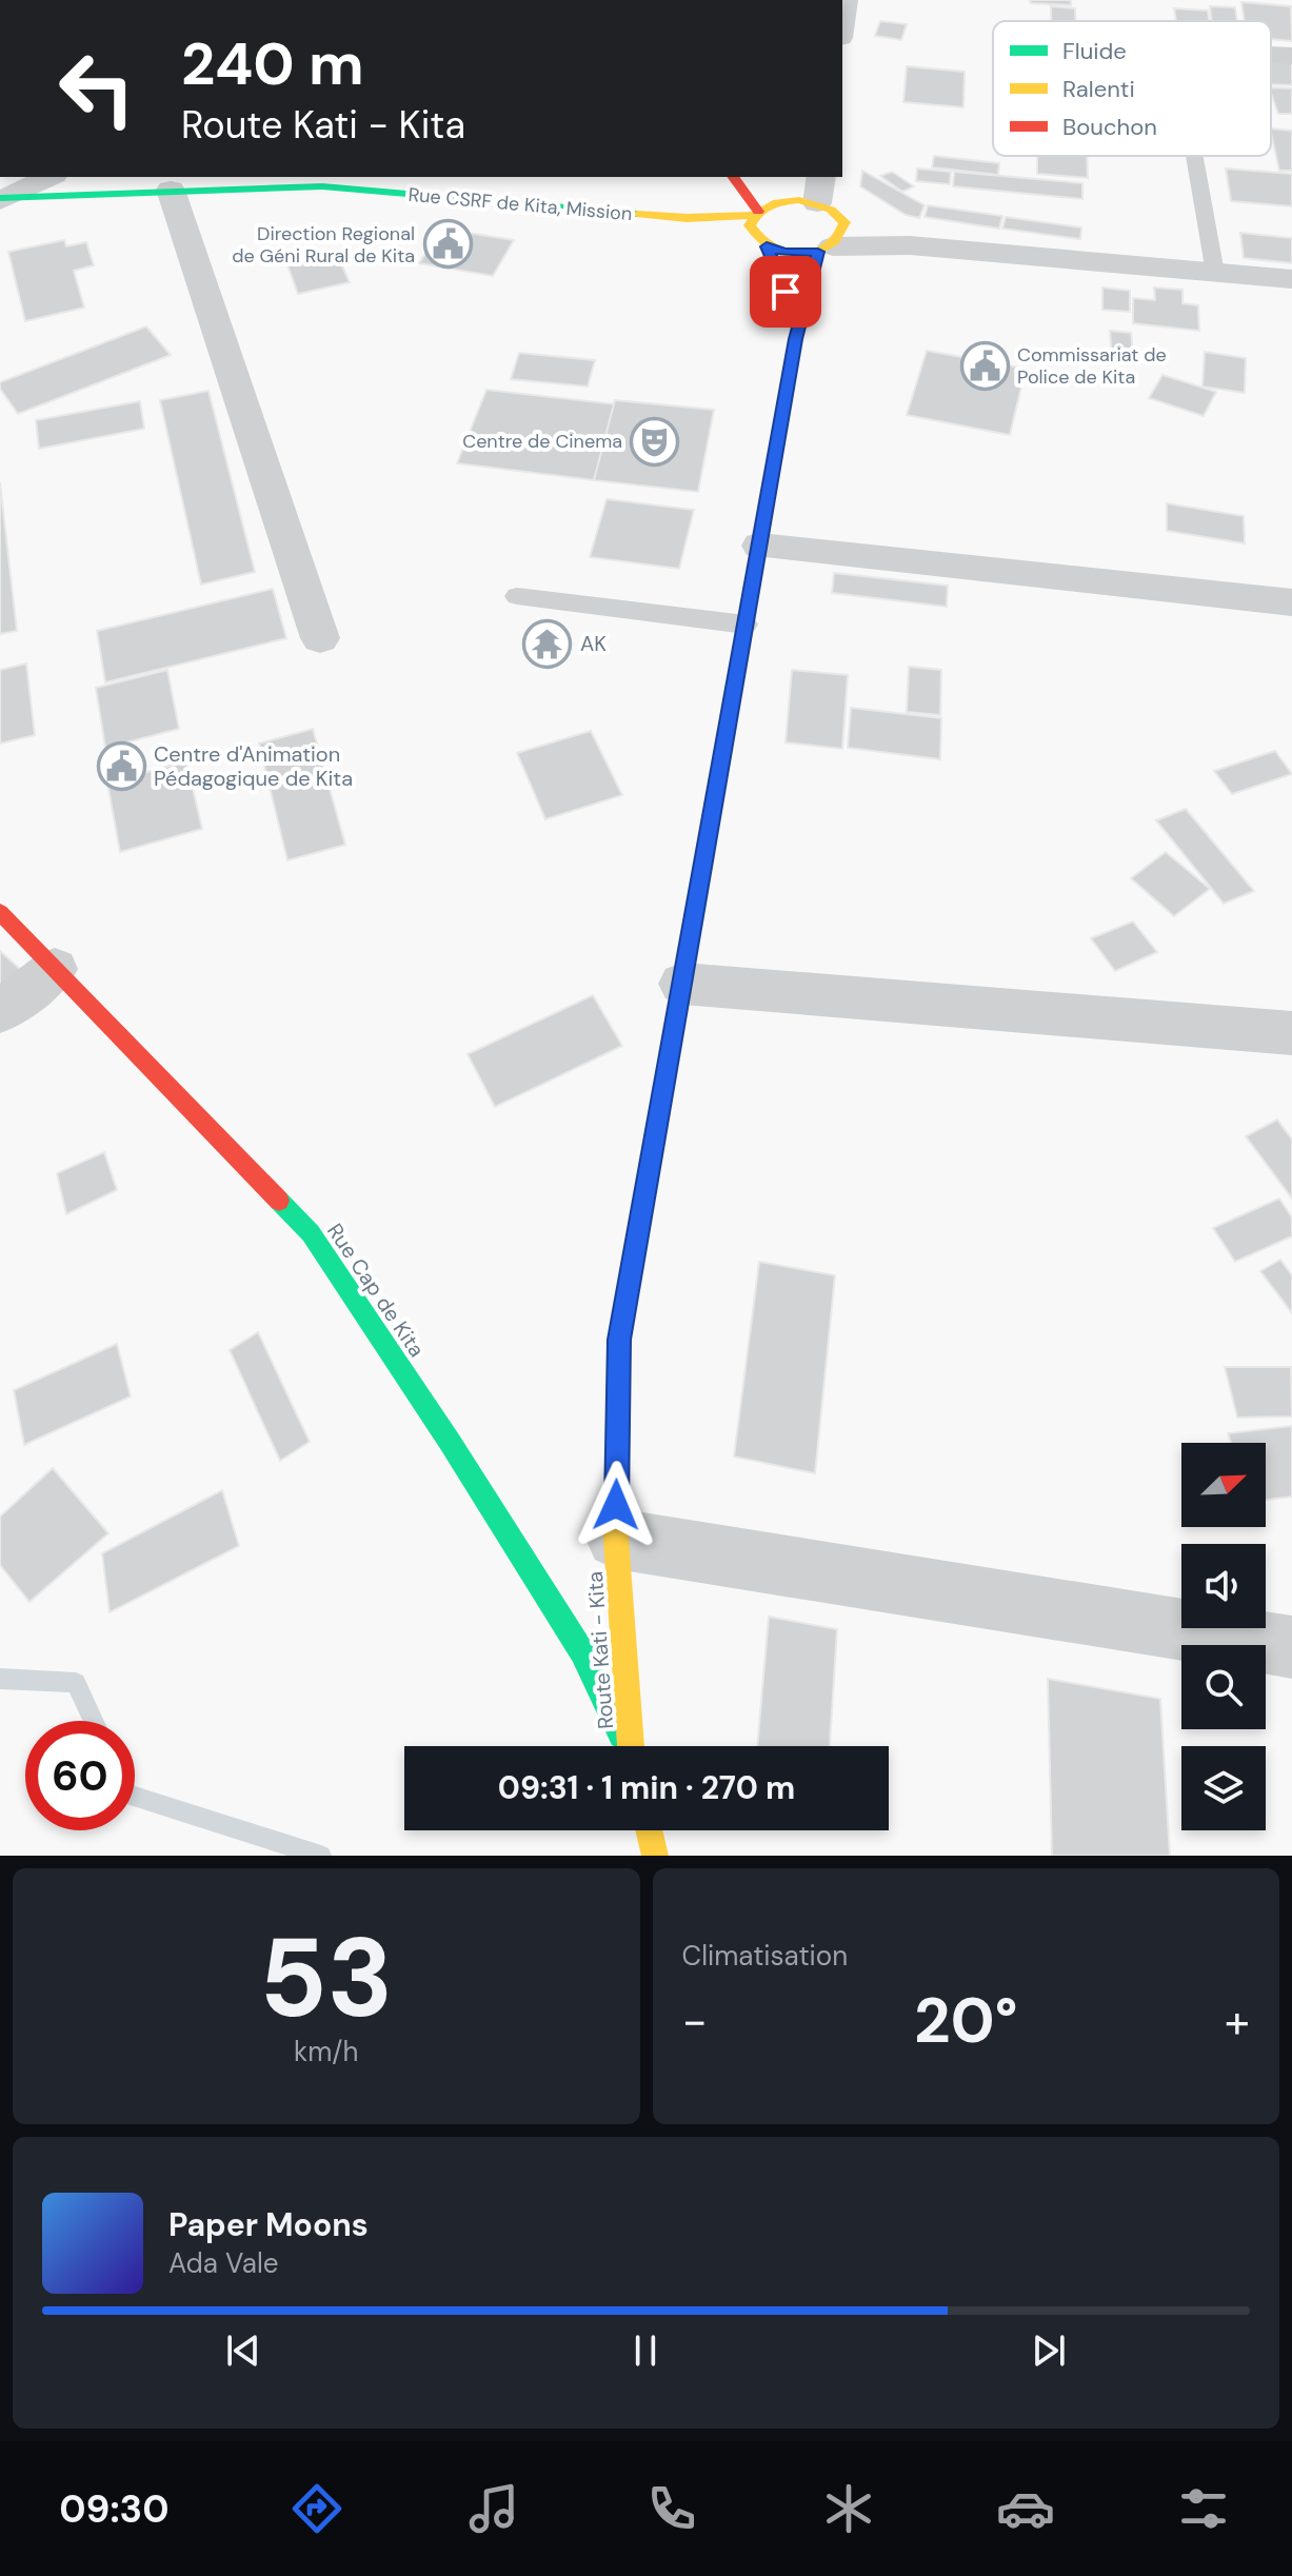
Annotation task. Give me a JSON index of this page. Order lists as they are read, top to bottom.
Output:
{
  "streets": {
    "main road": ["Rue CSRF de Kita, Mission", "Rue Cap de Kita", "Route Kati - Kita"]
  },
  "places": {
    "public building": ["Direction Regional de Géni Rural de Kita", "Commissariat de Police de Kita", "Centre d'Animation Pédagogique de Kita"],
    "theatre": ["Centre de Cinema"],
    "temple": ["AK"]
  },
  "legend": ["Fluide", "Ralenti", "Bouchon"],
  "north": "top right",
  "page": {
    "turn": ["240 m", "Route Kati - Kita"],
    "limit": "60",
    "trip": "09:31 · 1 min · 270 m",
    "tile": [
      ["53", "km/h"],
      "Climatisation"
    ],
    "heat": ["−", "20°", "+"],
    "song": ["Paper Moons", "Ada Vale"],
    "tabs": "09:30"
  }
}
